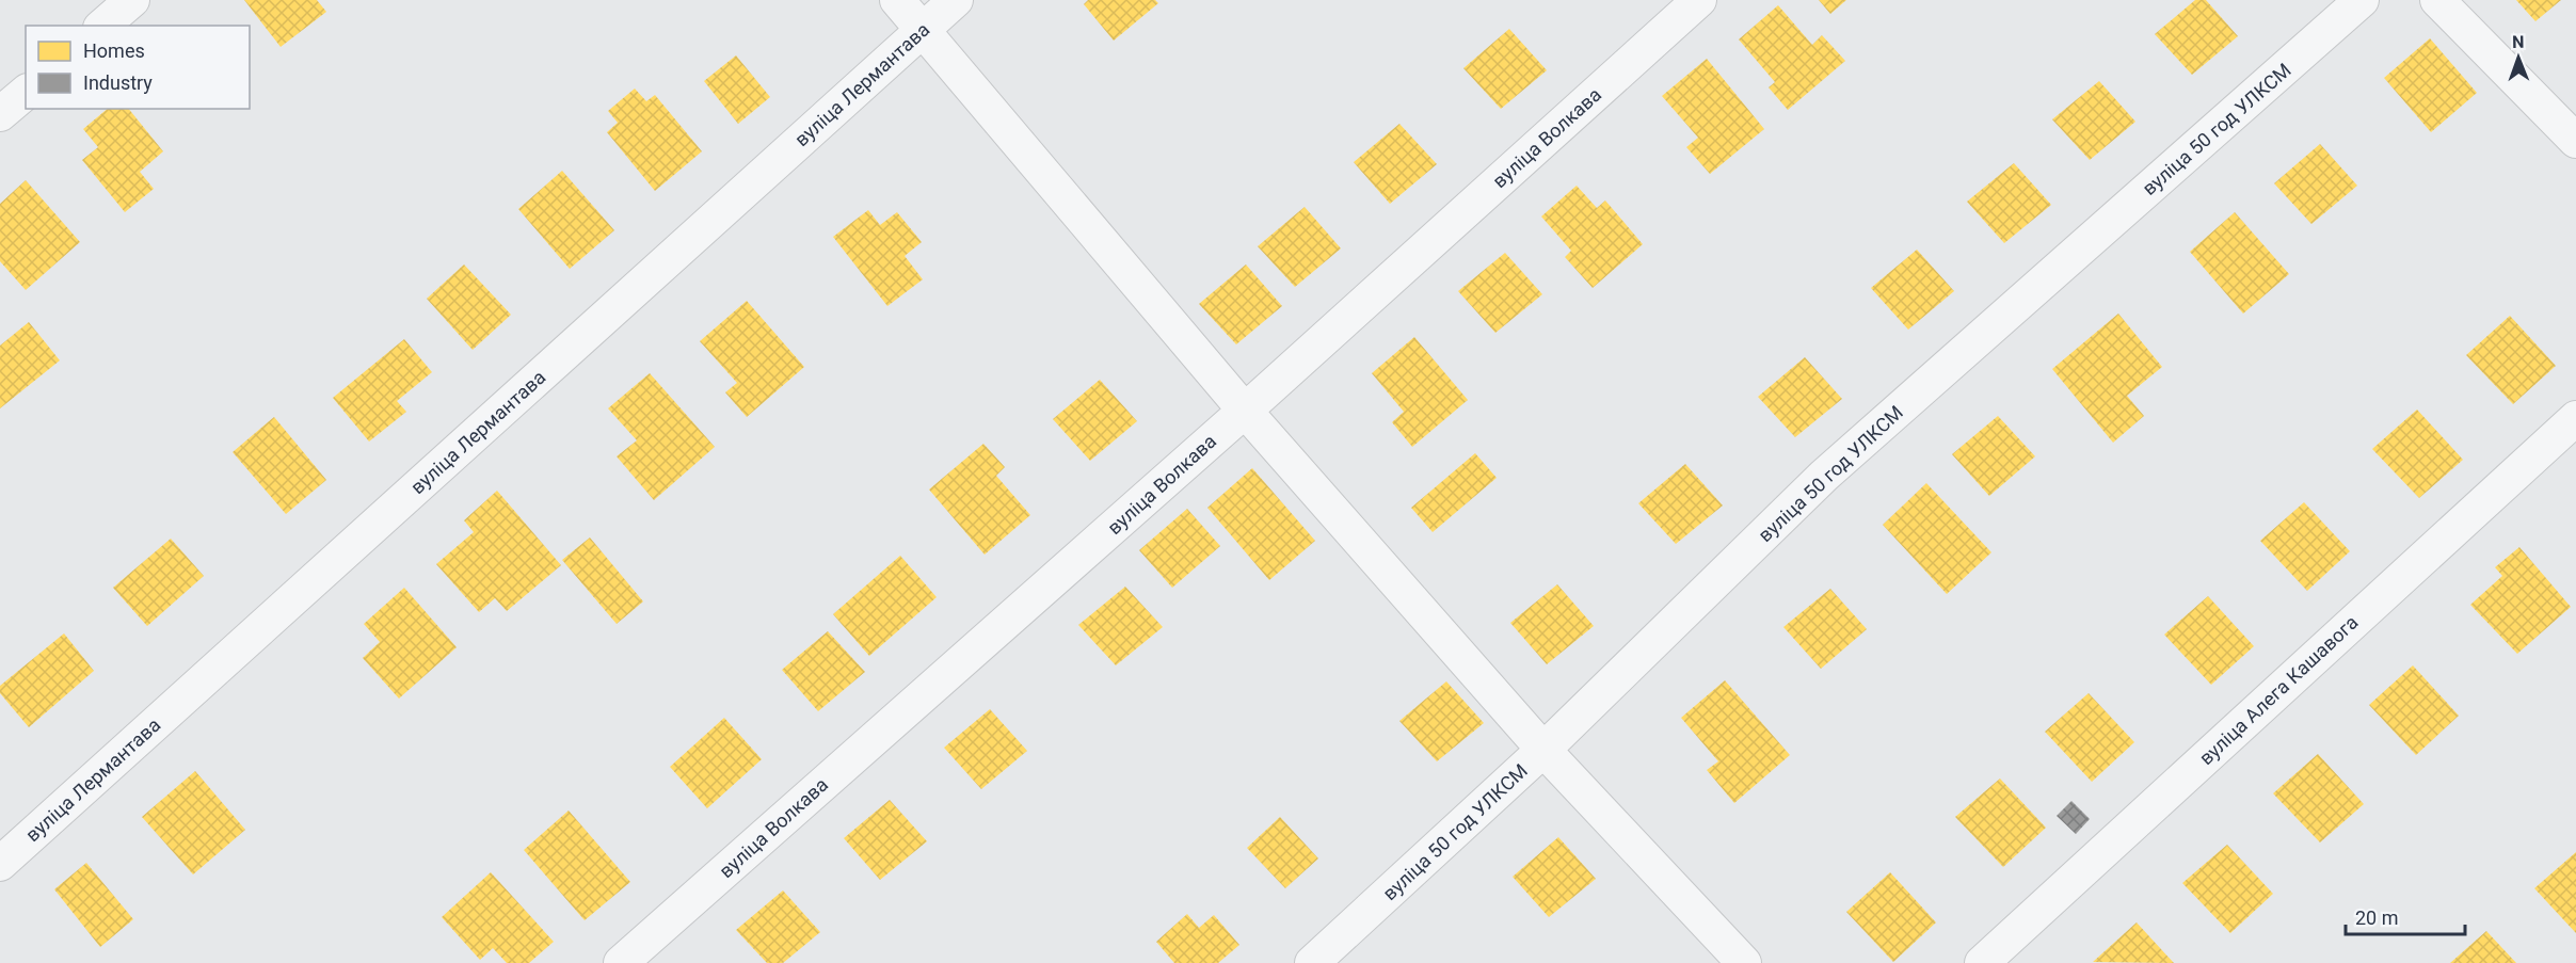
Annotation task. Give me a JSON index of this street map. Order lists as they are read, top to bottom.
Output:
{
  "streets": {
    "street": [
      "вуліца Лермантава",
      "вуліца 50 год УЛКСМ",
      "вуліца Волкава",
      "вуліца Алега Кашавога"
    ]
  },
  "legend": ["Homes", "Industry"],
  "scale_bar": "20 m",
  "north": "top"
}
